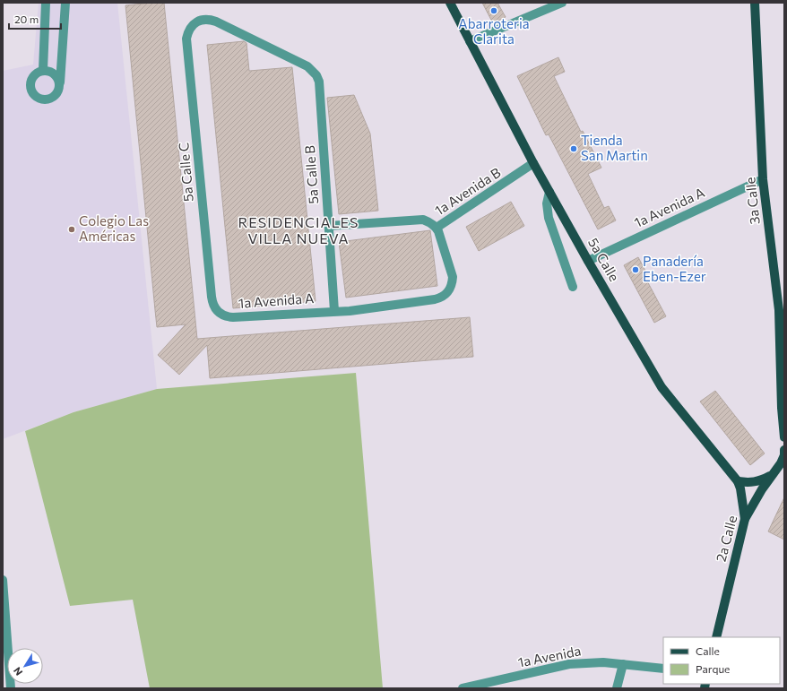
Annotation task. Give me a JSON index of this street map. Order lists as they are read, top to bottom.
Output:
{
  "streets": {
    "main road": ["3a Calle", "5a Calle", "2a Calle"],
    "street": [
      "5a Calle C",
      "5a Calle B",
      "1a Avenida B",
      "1a Avenida A",
      "1a Avenida"
    ]
  },
  "crossings": [
    ["5a Calle C", "5a Calle B"],
    ["5a Calle C", "1a Avenida A"],
    ["5a Calle B", "1a Avenida B"],
    ["5a Calle B", "1a Avenida A"],
    ["1a Avenida B", "5a Calle"],
    ["3a Calle", "1a Avenida A"],
    ["1a Avenida A", "5a Calle"],
    ["5a Calle", "2a Calle"]
  ],
  "districts": ["RESIDENCIALES VILLA NUEVA"],
  "places": [
    "Abarroteria Clarita",
    "Tienda San Martin",
    "Colegio Las Américas",
    "Panadería Eben-Ezer"
  ],
  "legend": ["Calle", "Parque"],
  "scale_bar": "20 m",
  "north": "bottom left"
}
